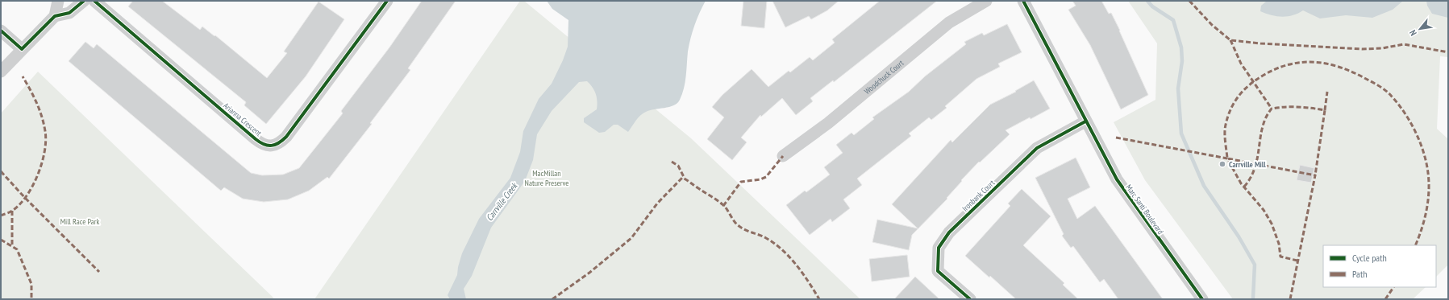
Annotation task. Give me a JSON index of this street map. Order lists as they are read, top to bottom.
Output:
{
  "streets": {
    "street": [
      "Woodchuck Court",
      "Arianna Crescent",
      "Ironbank Court",
      "Marc Santi Boulevard"
    ]
  },
  "crossings": [
    ["Ironbank Court", "Marc Santi Boulevard"]
  ],
  "water": ["Carrville Creek"],
  "parks": ["MacMillan Nature Preserve", "Mill Race Park"],
  "places": ["Carrville Mill"],
  "legend": ["Cycle path", "Path"],
  "north": "bottom left"
}
